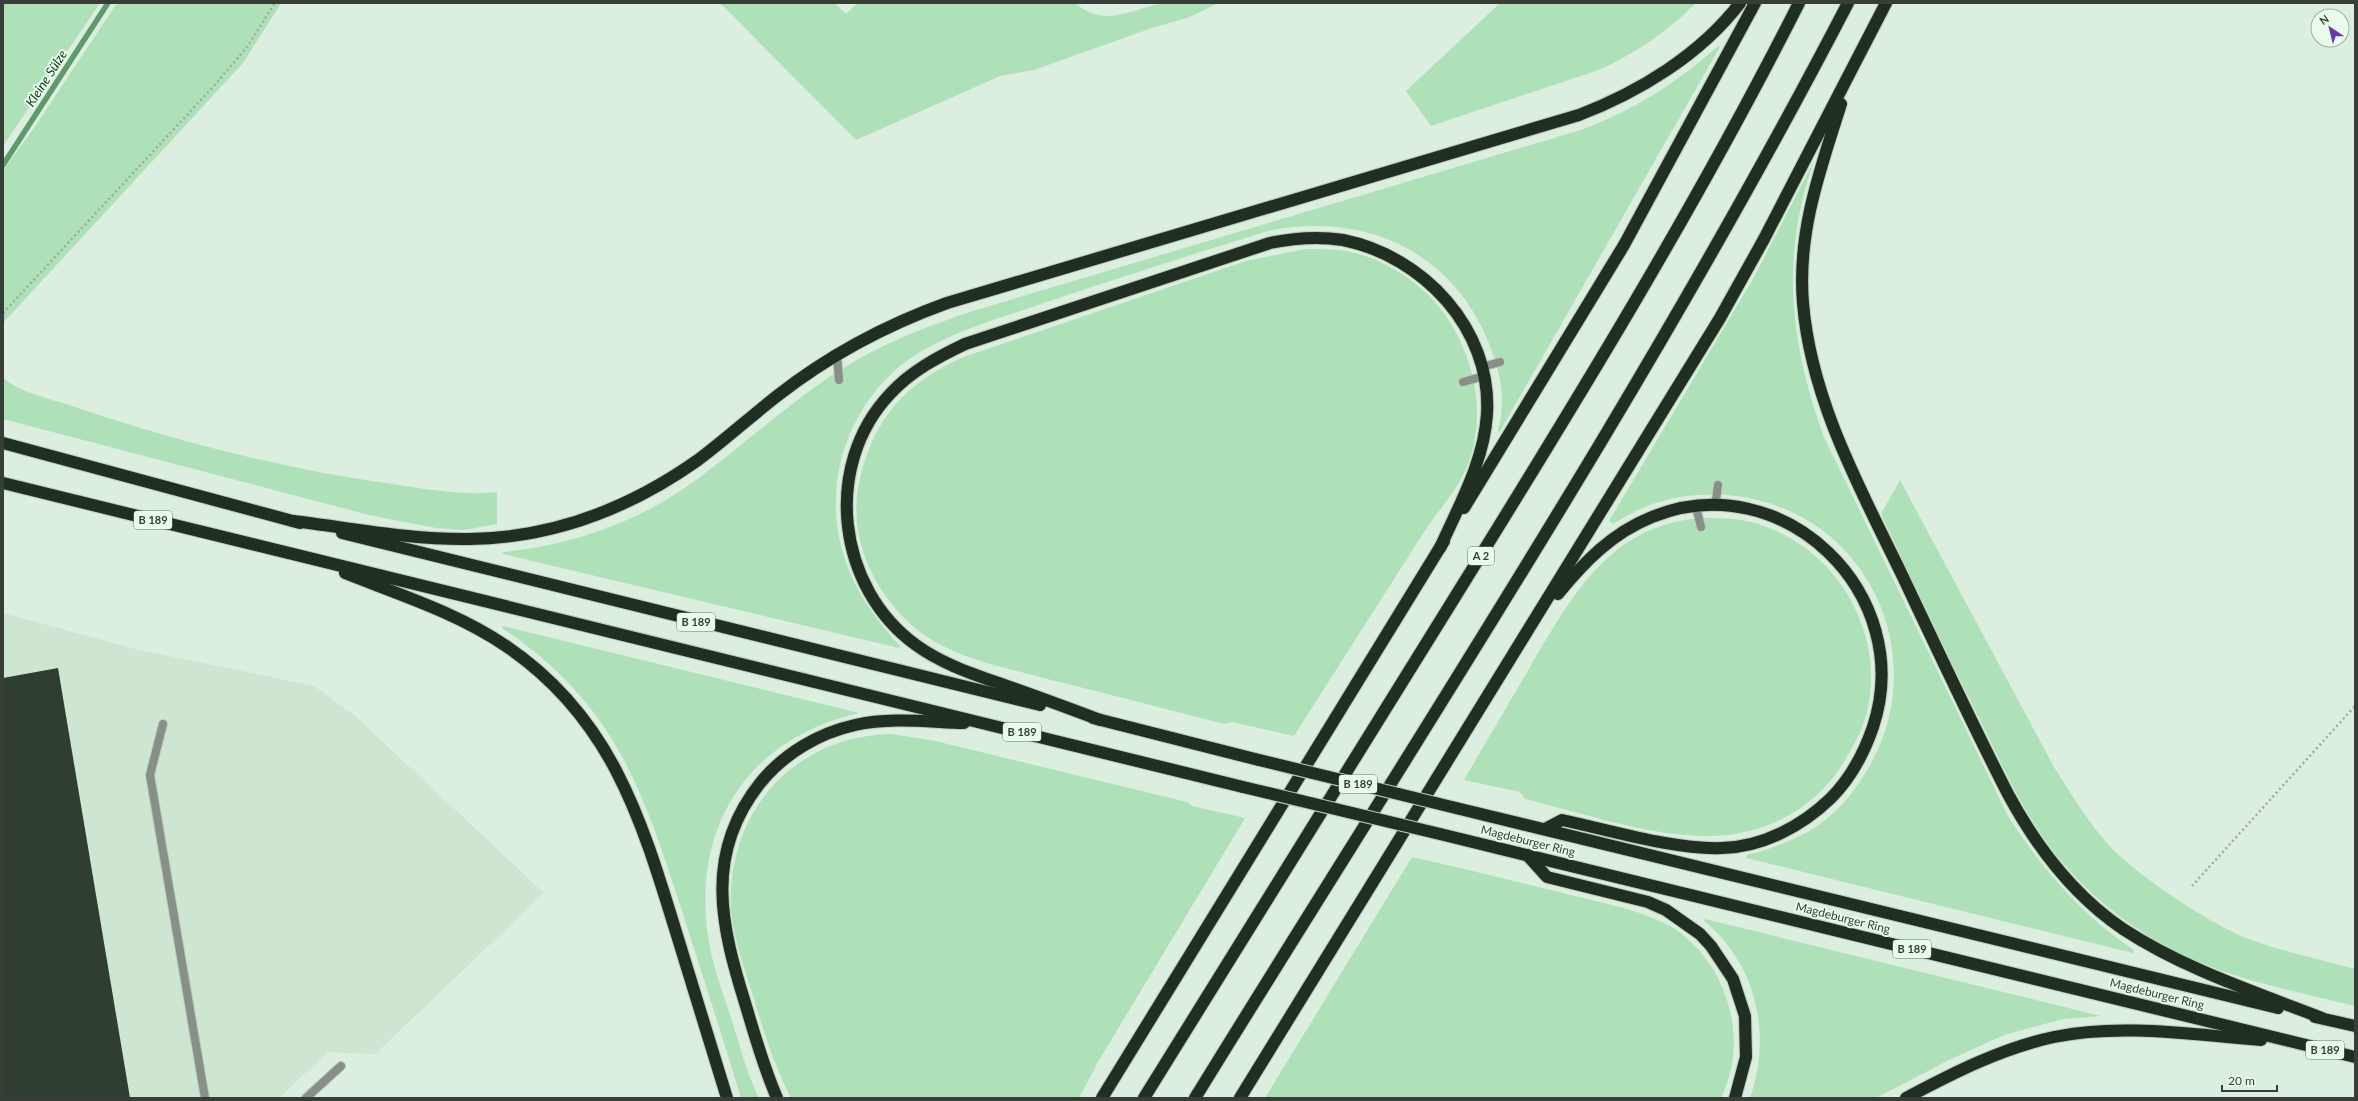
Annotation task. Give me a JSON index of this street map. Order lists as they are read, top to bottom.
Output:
{
  "streets": {
    "highway": ["B 189", "A 2", "Magdeburger Ring"]
  },
  "crossings": [
    ["B 189", "Magdeburger Ring"]
  ],
  "water": ["Kleine Sülze"],
  "scale_bar": "20 m",
  "north": "top left"
}
